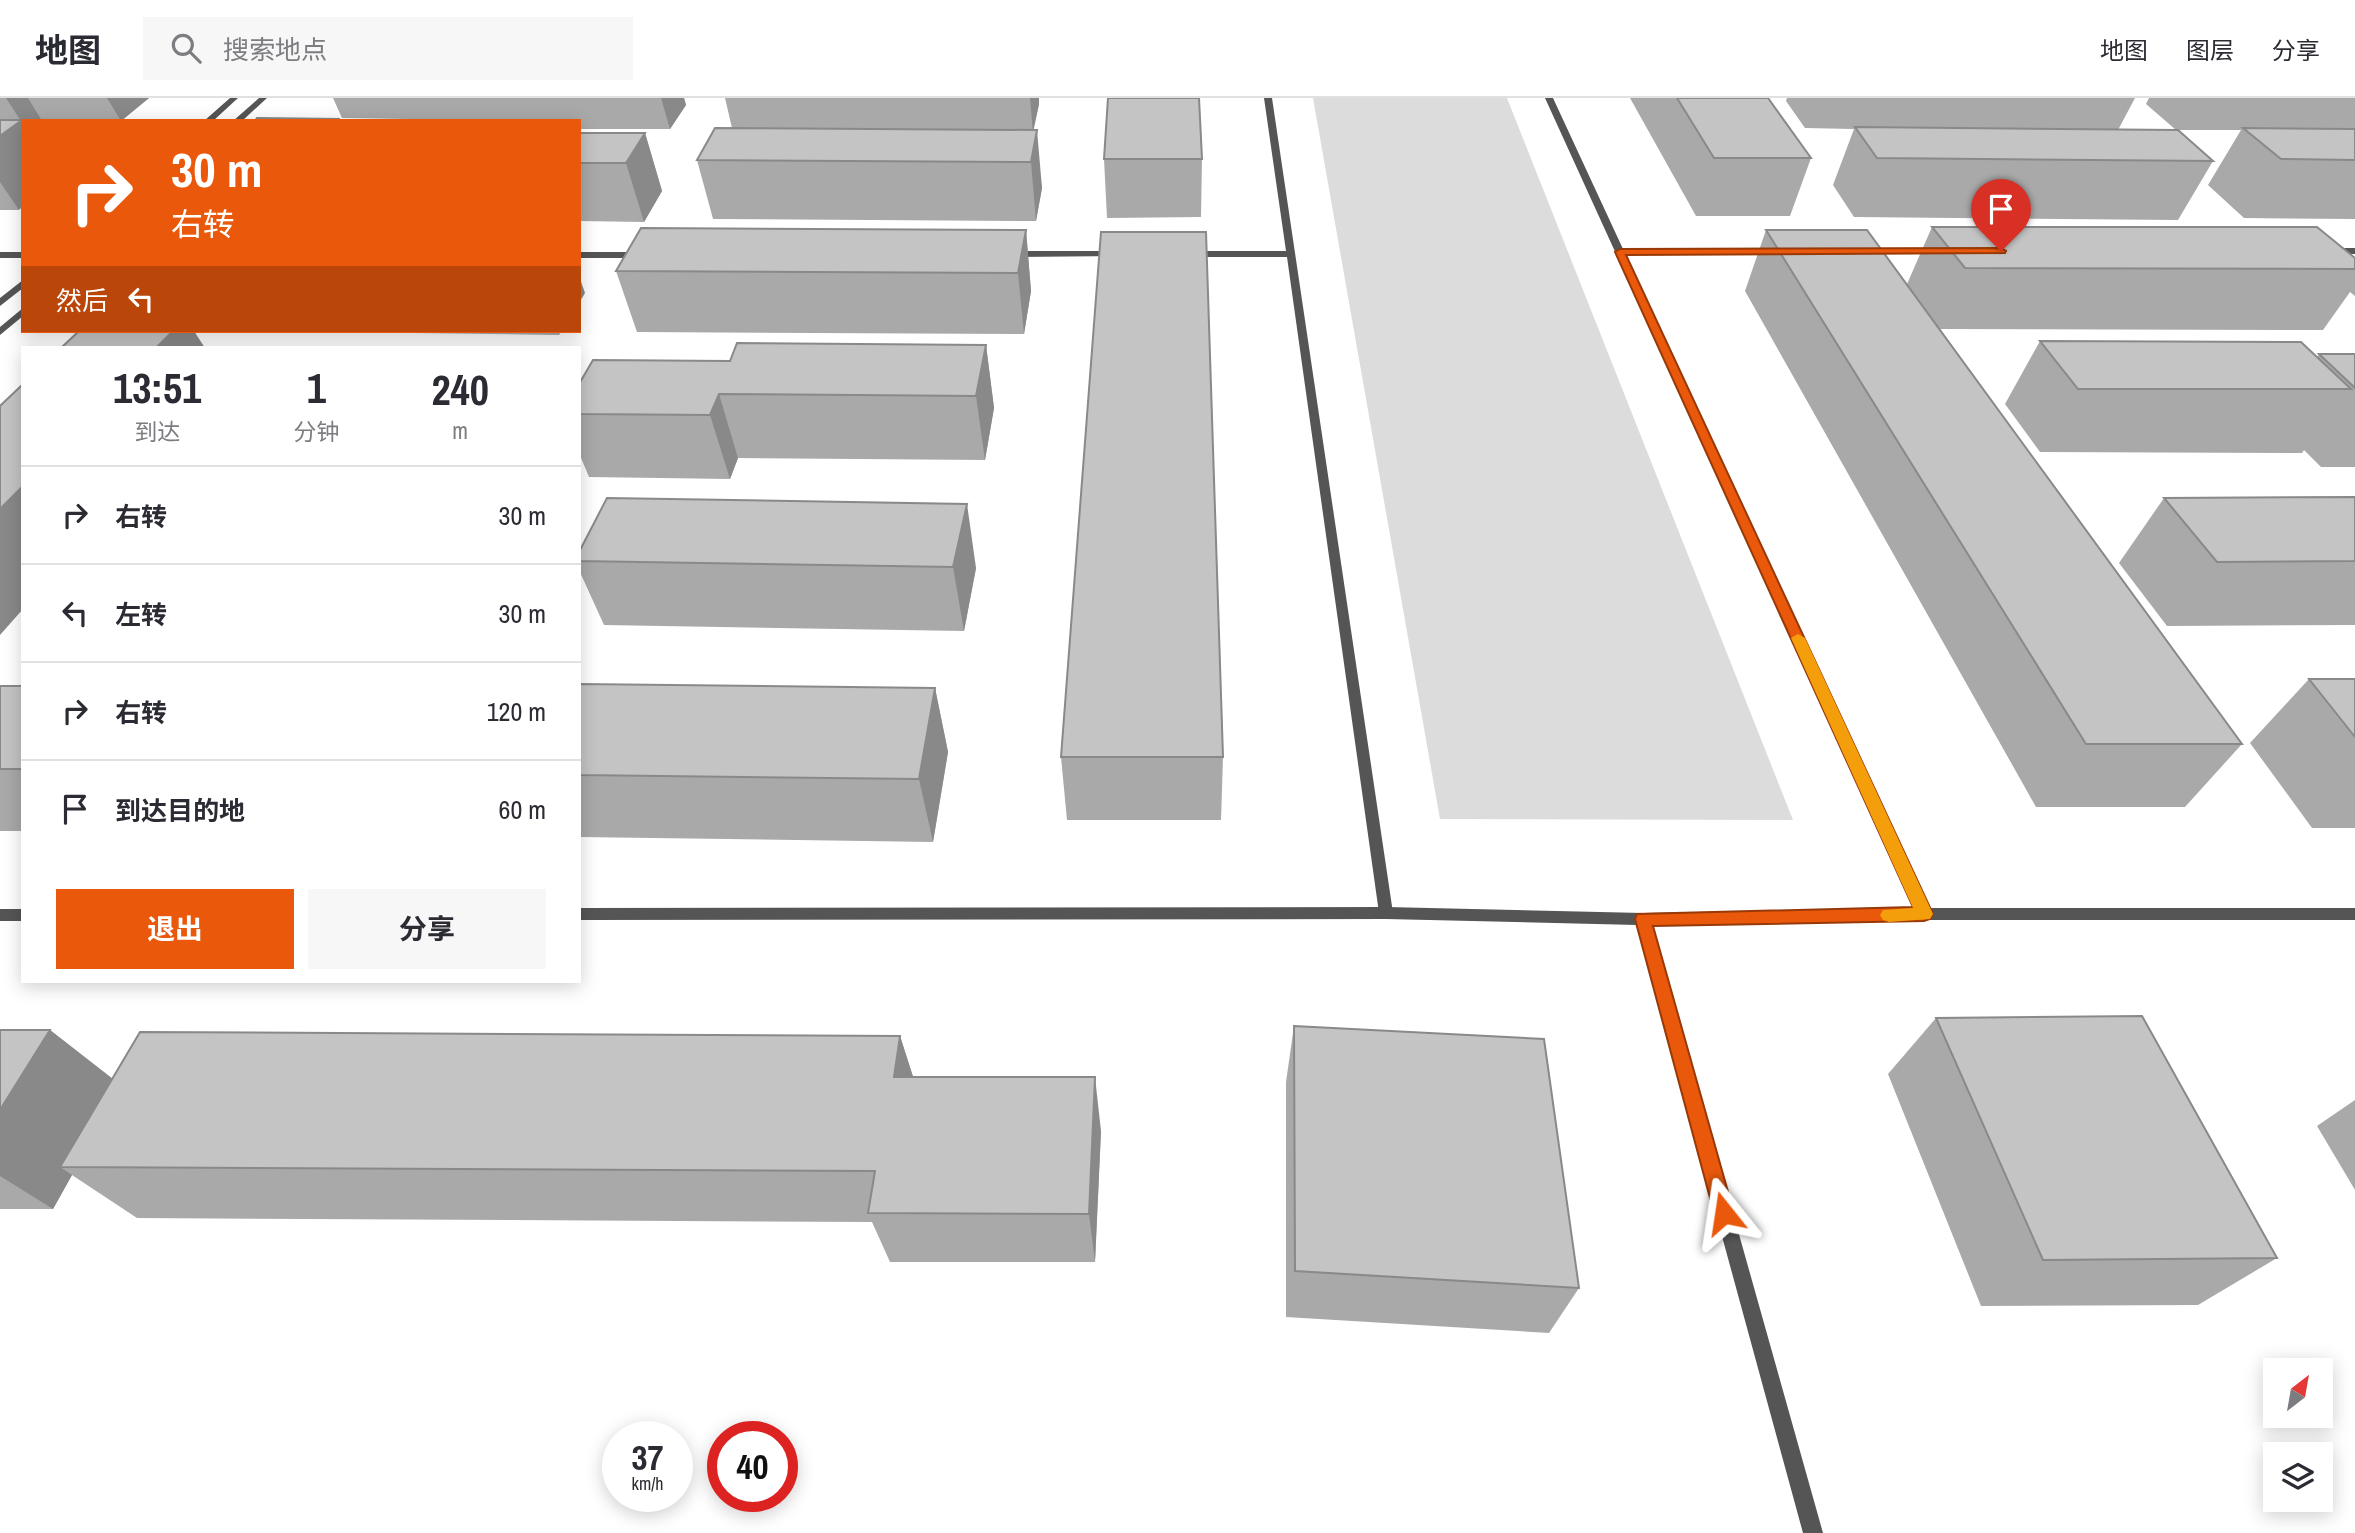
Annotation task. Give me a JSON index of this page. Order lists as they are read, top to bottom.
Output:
{
  "north": "top right",
  "page": {
    "header": "地图",
    "search": "搜索地点",
    "nav": ["地图", "图层", "分享"],
    "turn": ["30 m", "右转"],
    "then": "然后",
    "eta": [
      "13:51",
      "到达",
      "1",
      "分钟",
      "240",
      "m"
    ],
    "list": [
      {
        "name": "右转",
        "value": "30 m"
      },
      {
        "name": "左转",
        "value": "30 m"
      },
      {
        "name": "右转",
        "value": "120 m"
      },
      {
        "name": "到达目的地",
        "value": "60 m"
      }
    ],
    "buttons": ["退出", "分享"],
    "speed": "37 km/h",
    "limit": "40"
  }
}
